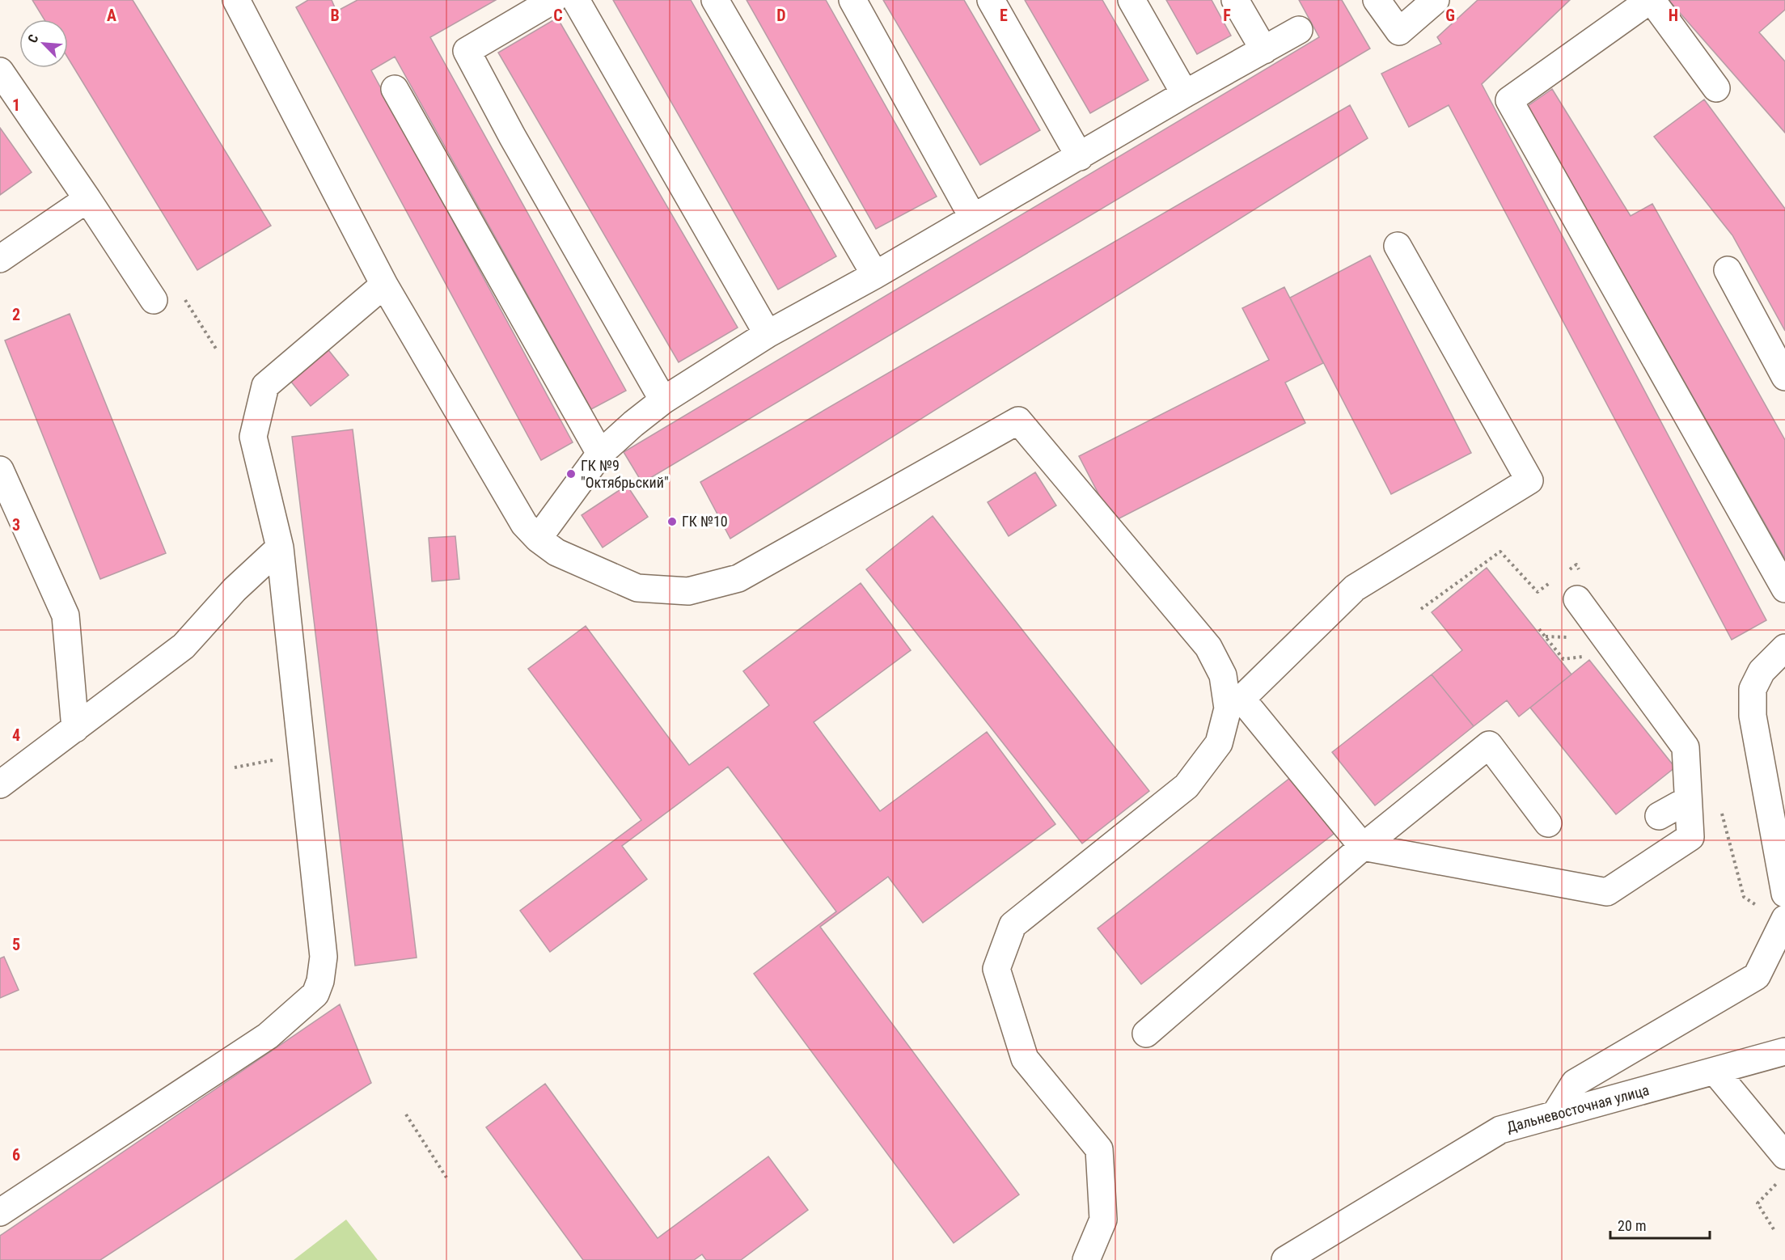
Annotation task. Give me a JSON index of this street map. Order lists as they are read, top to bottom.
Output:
{
  "streets": {
    "street": ["Дальневосточная улица"]
  },
  "places": ["ГК №9 \"Октябрьский\"", "ГК №10"],
  "scale_bar": "20 m",
  "north": "top left",
  "grid": {
    "columns": [
      "A",
      "B",
      "C",
      "D",
      "E",
      "F",
      "G",
      "H"
    ],
    "rows": [
      "1",
      "2",
      "3",
      "4",
      "5",
      "6"
    ]
  }
}
